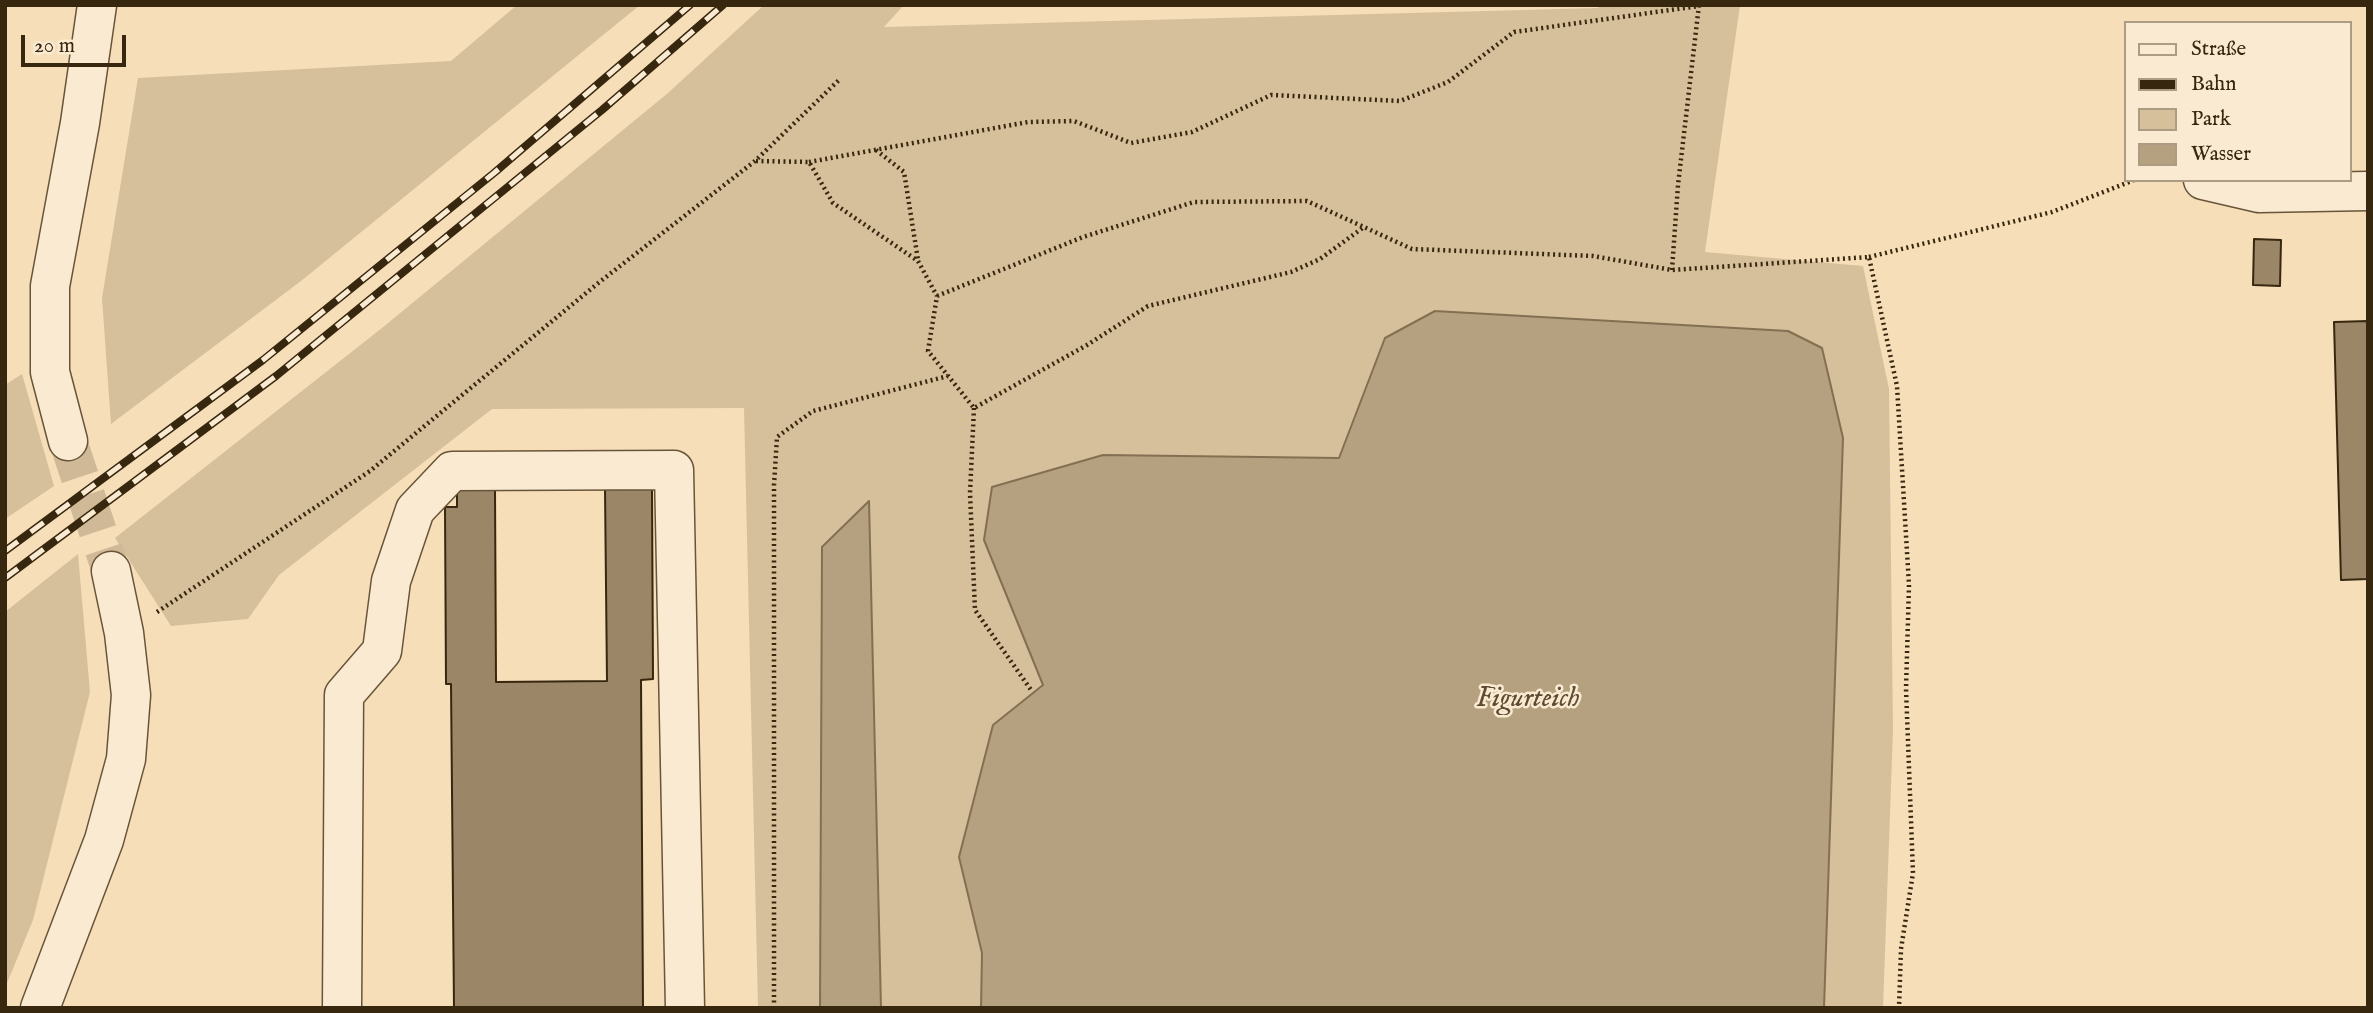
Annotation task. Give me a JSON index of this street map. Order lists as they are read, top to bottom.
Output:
{
  "water": ["Figurteich"],
  "legend": [
    "Straße",
    "Bahn",
    "Park",
    "Wasser"
  ],
  "scale_bar": "20 m"
}
